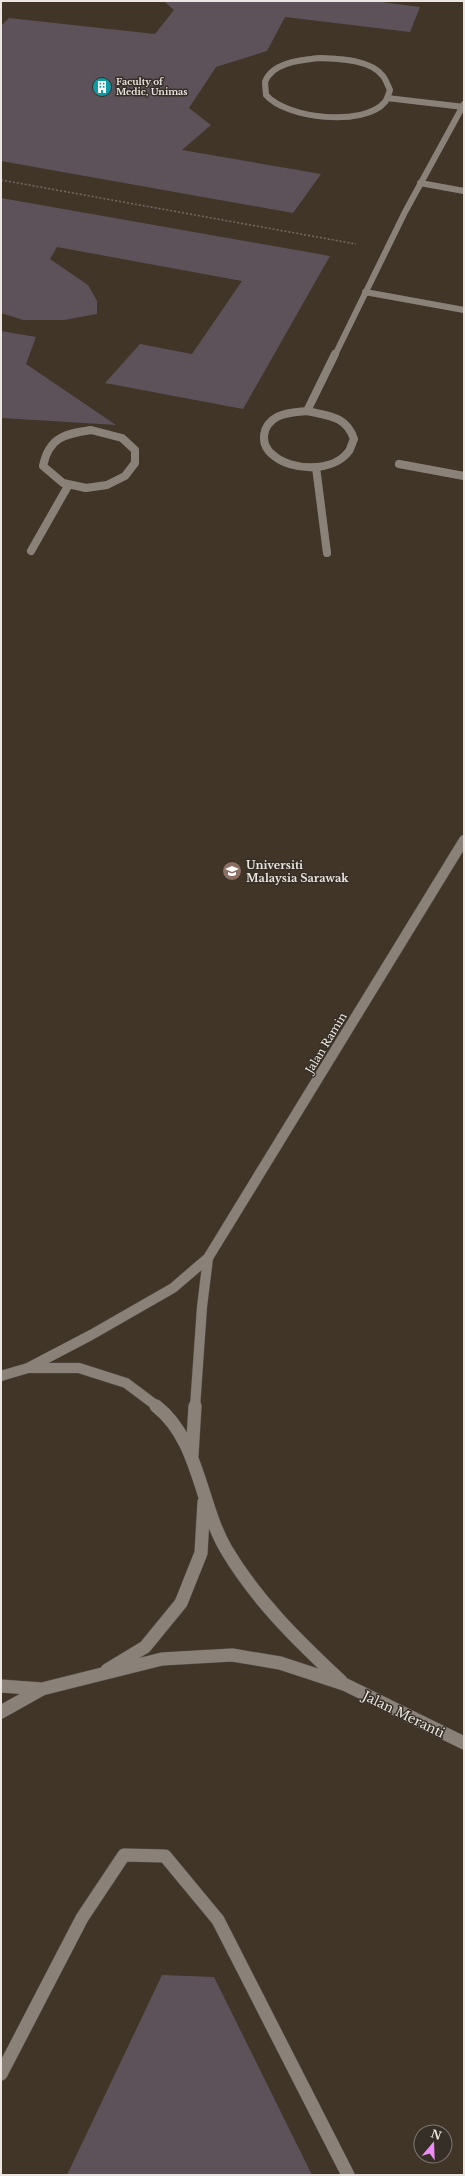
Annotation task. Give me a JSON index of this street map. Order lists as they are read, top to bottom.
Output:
{
  "streets": {
    "street": ["Jalan Ramin", "Jalan Meranti"]
  },
  "places": {
    "building": ["Faculty of Medic, Unimas"],
    "school or university": ["Universiti Malaysia Sarawak"]
  },
  "north": "top"
}
